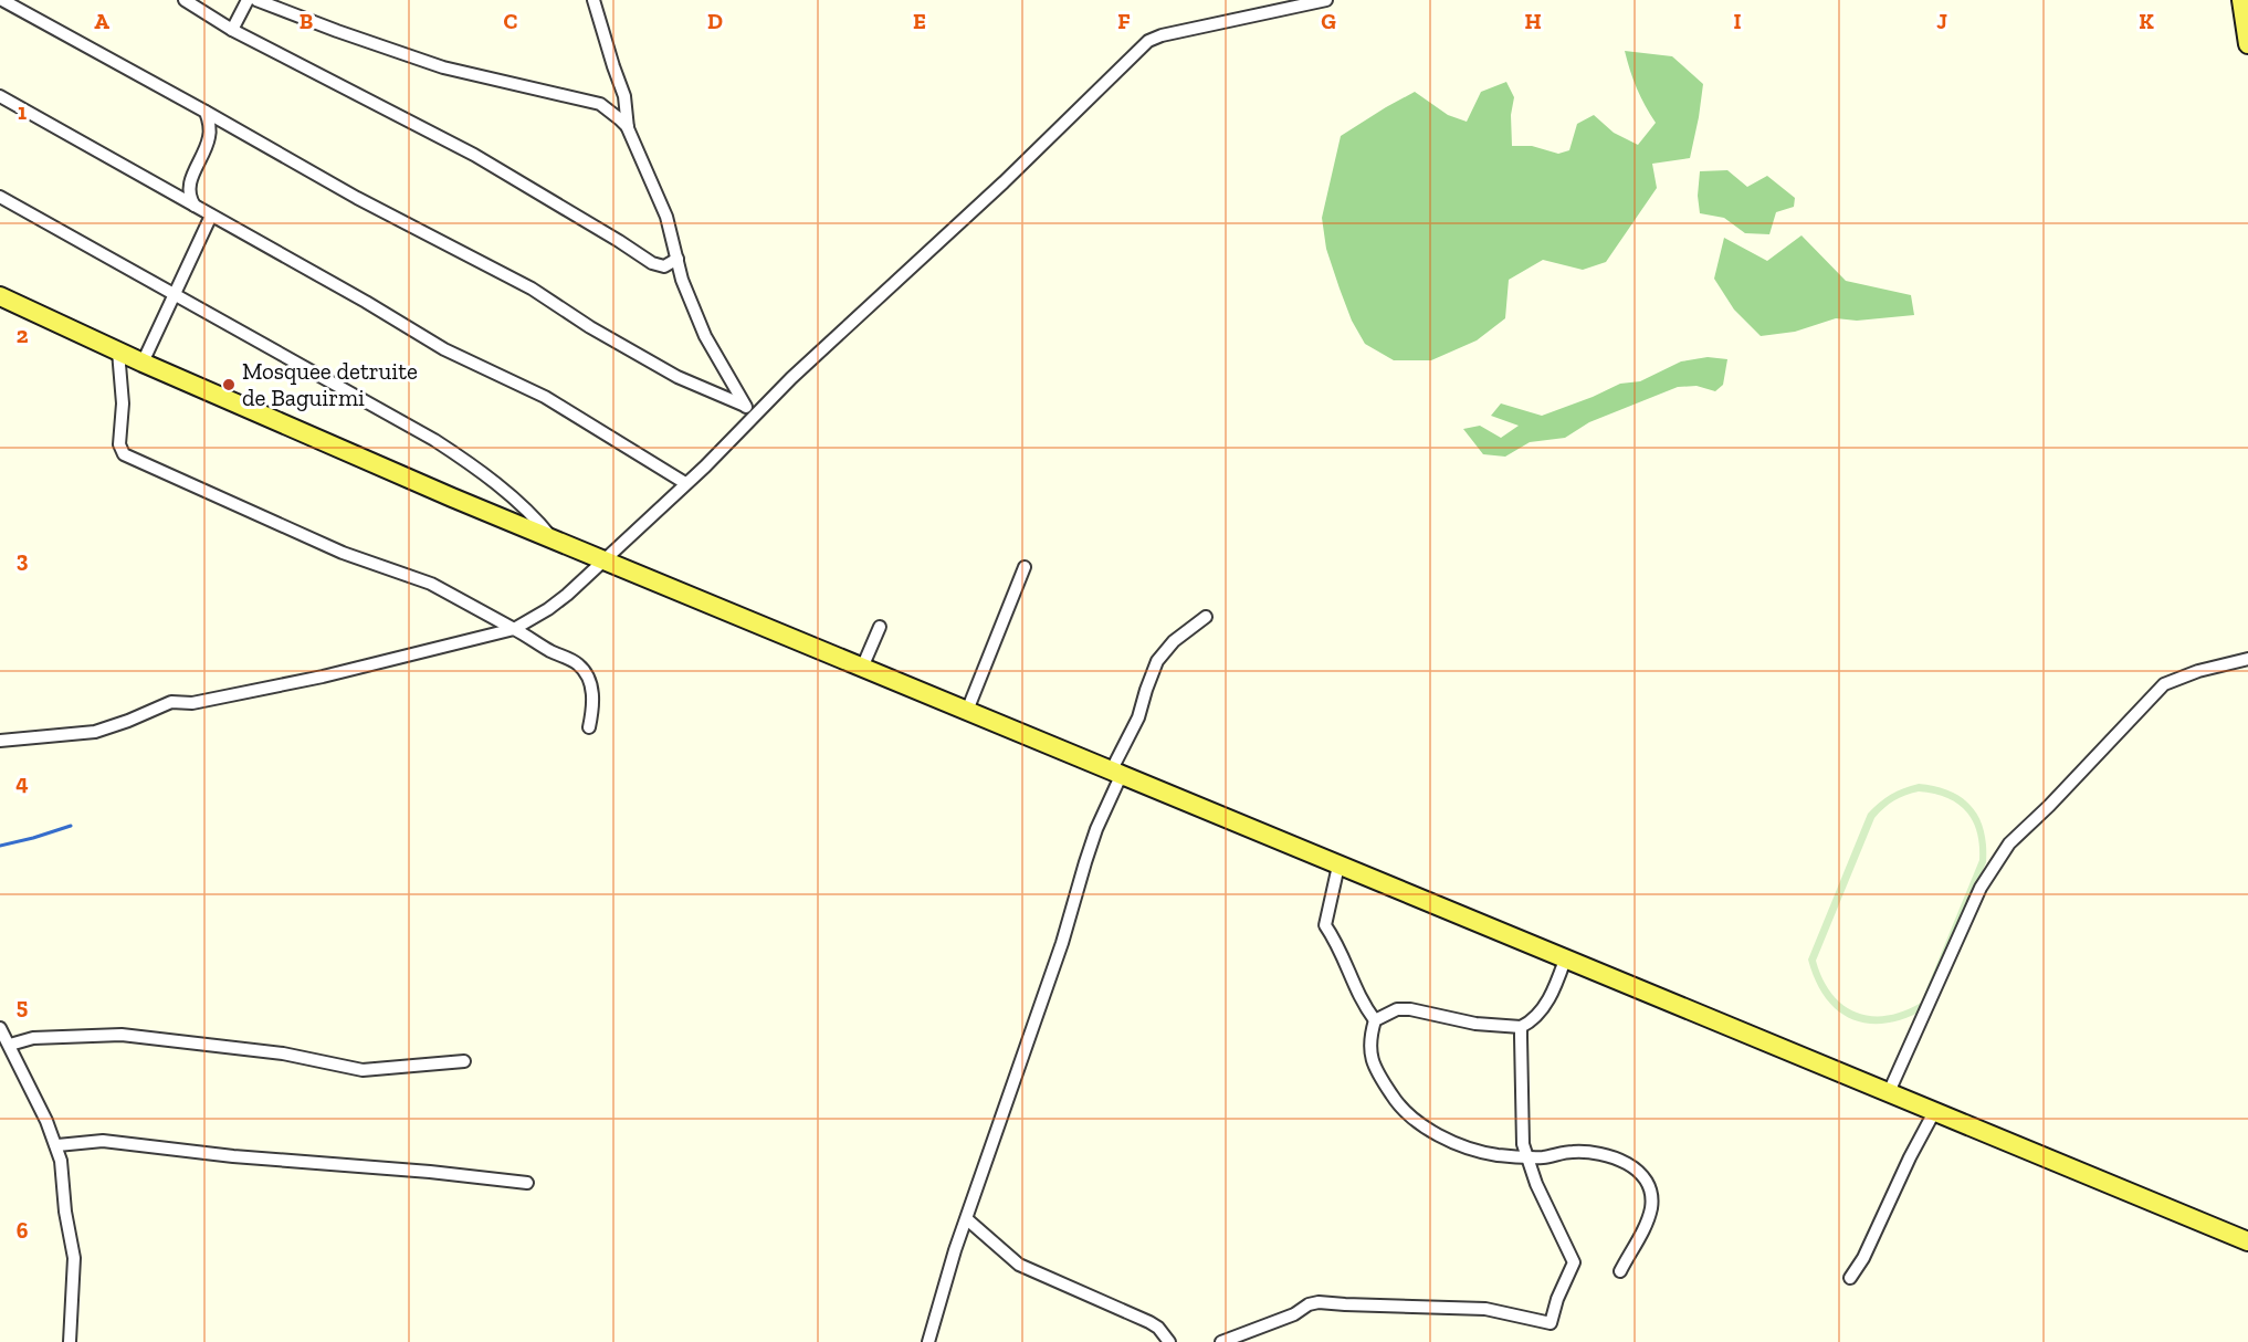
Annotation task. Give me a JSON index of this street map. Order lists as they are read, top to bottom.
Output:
{
  "places": ["Mosquee detruite de Baguirmi"],
  "grid": {
    "columns": [
      "A",
      "B",
      "C",
      "D",
      "E",
      "F",
      "G",
      "H",
      "I",
      "J",
      "K"
    ],
    "rows": [
      "1",
      "2",
      "3",
      "4",
      "5",
      "6"
    ]
  }
}
